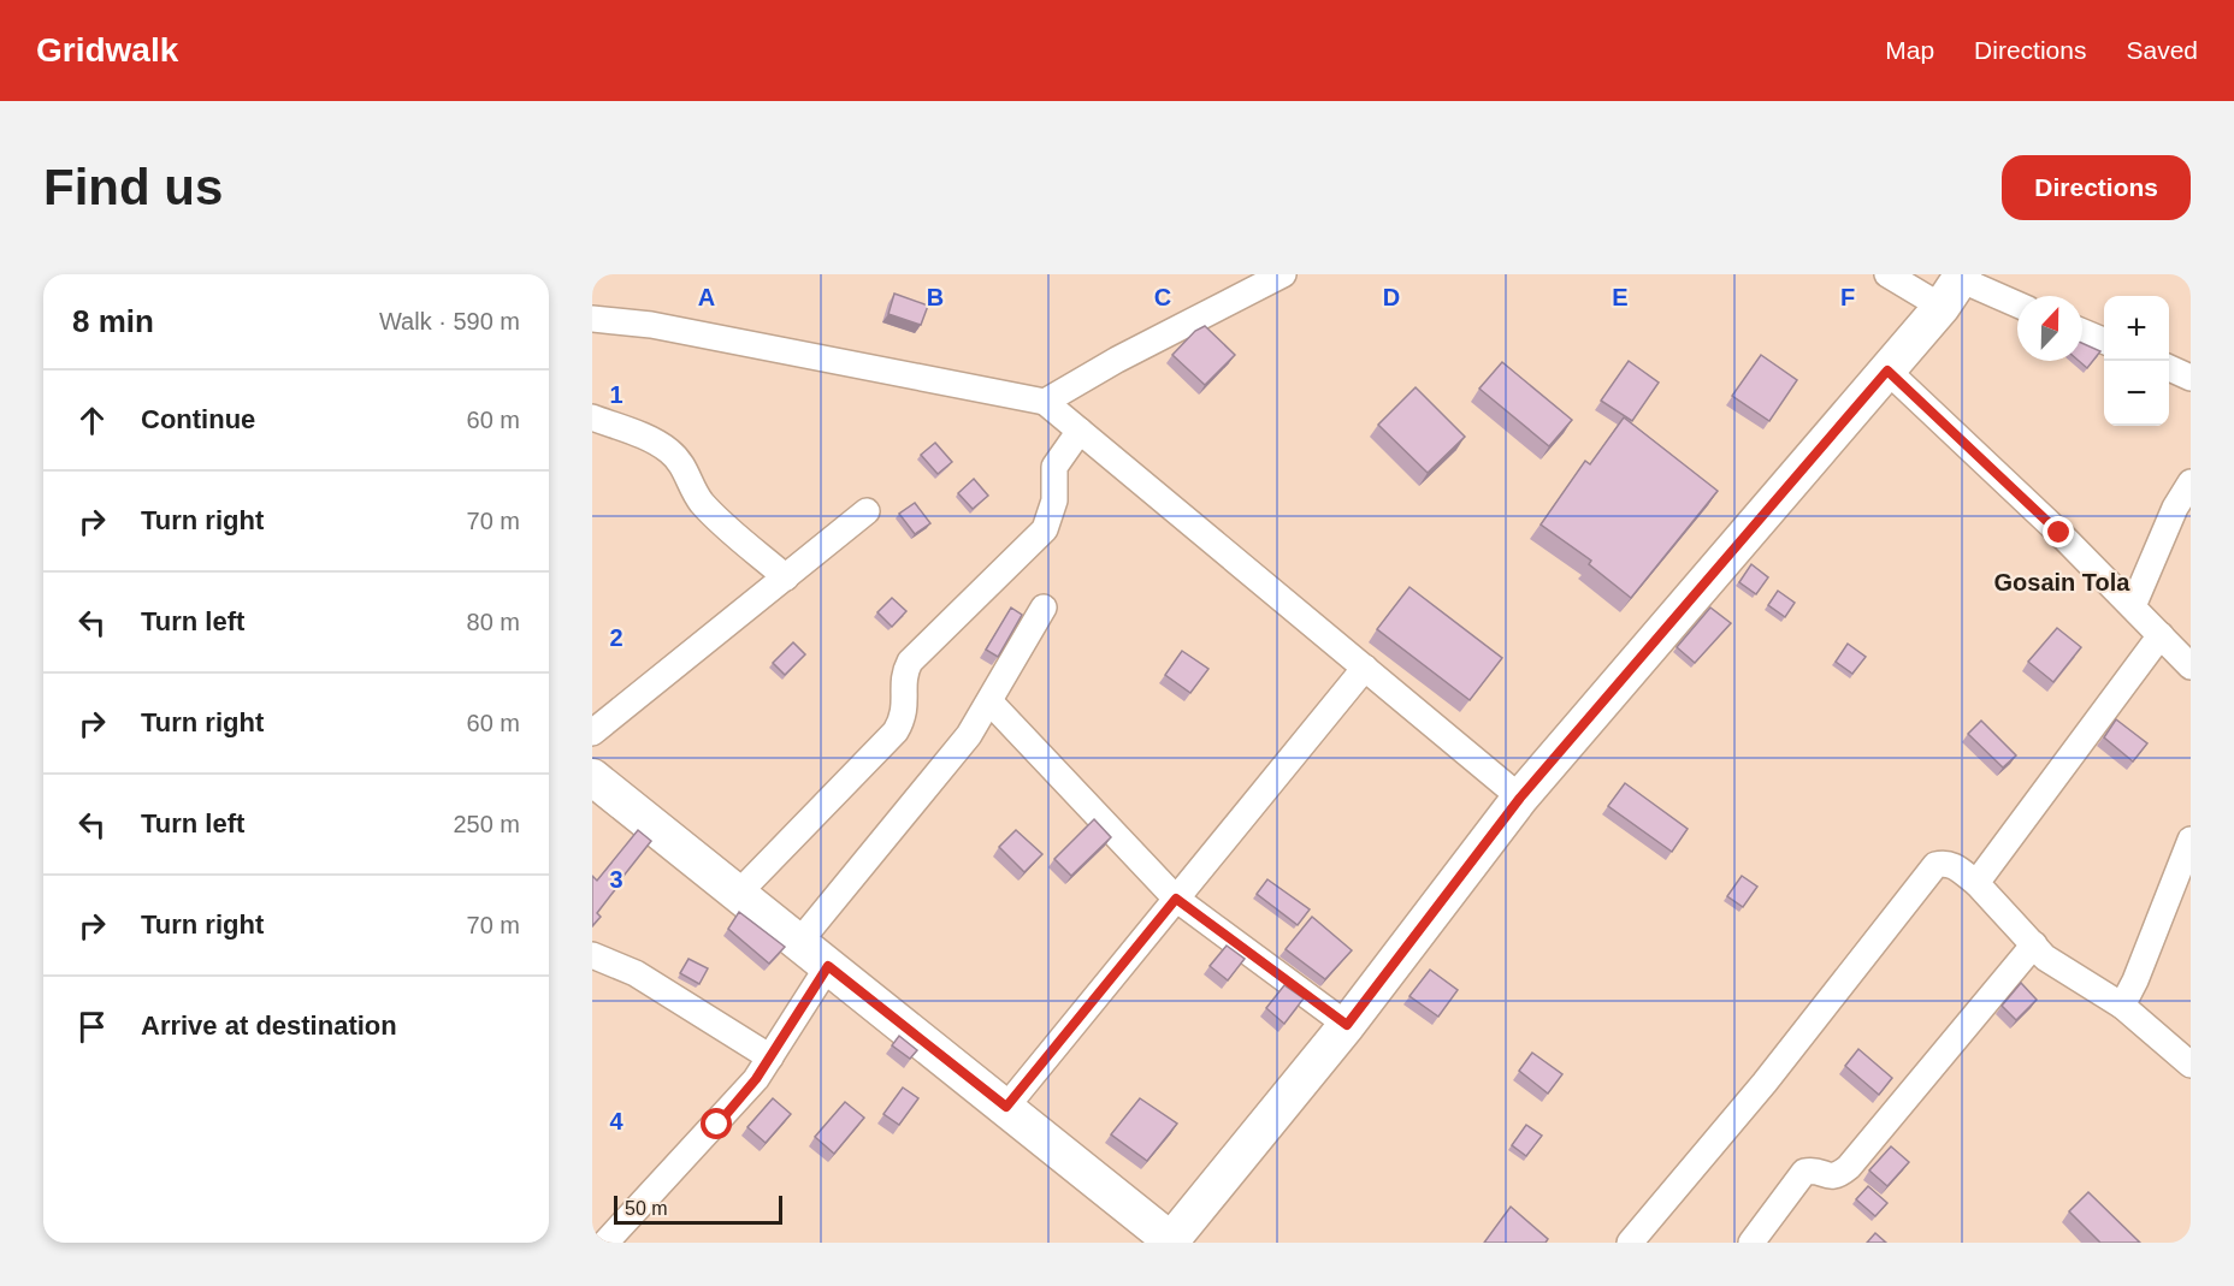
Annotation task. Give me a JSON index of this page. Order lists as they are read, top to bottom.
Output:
{
  "districts": ["Gosain Tola"],
  "scale_bar": "50 m",
  "north": "top",
  "page": {
    "header": "Gridwalk",
    "nav": ["Map", "Directions", "Saved"],
    "buttons": "Directions",
    "title": "Find us",
    "heading": ["8 min", "Walk · 590 m"],
    "map_buttons": ["+", "−"],
    "list": [
      ["Continue", "60 m"],
      ["Turn right", "70 m"],
      ["Turn left", "80 m"],
      ["Turn right", "60 m"],
      ["Turn left", "250 m"],
      ["Turn right", "70 m"],
      "Arrive at destination"
    ],
    "scale": "50 m"
  },
  "grid": {
    "columns": [
      "A",
      "B",
      "C",
      "D",
      "E",
      "F"
    ],
    "rows": [
      "1",
      "2",
      "3",
      "4"
    ]
  }
}
